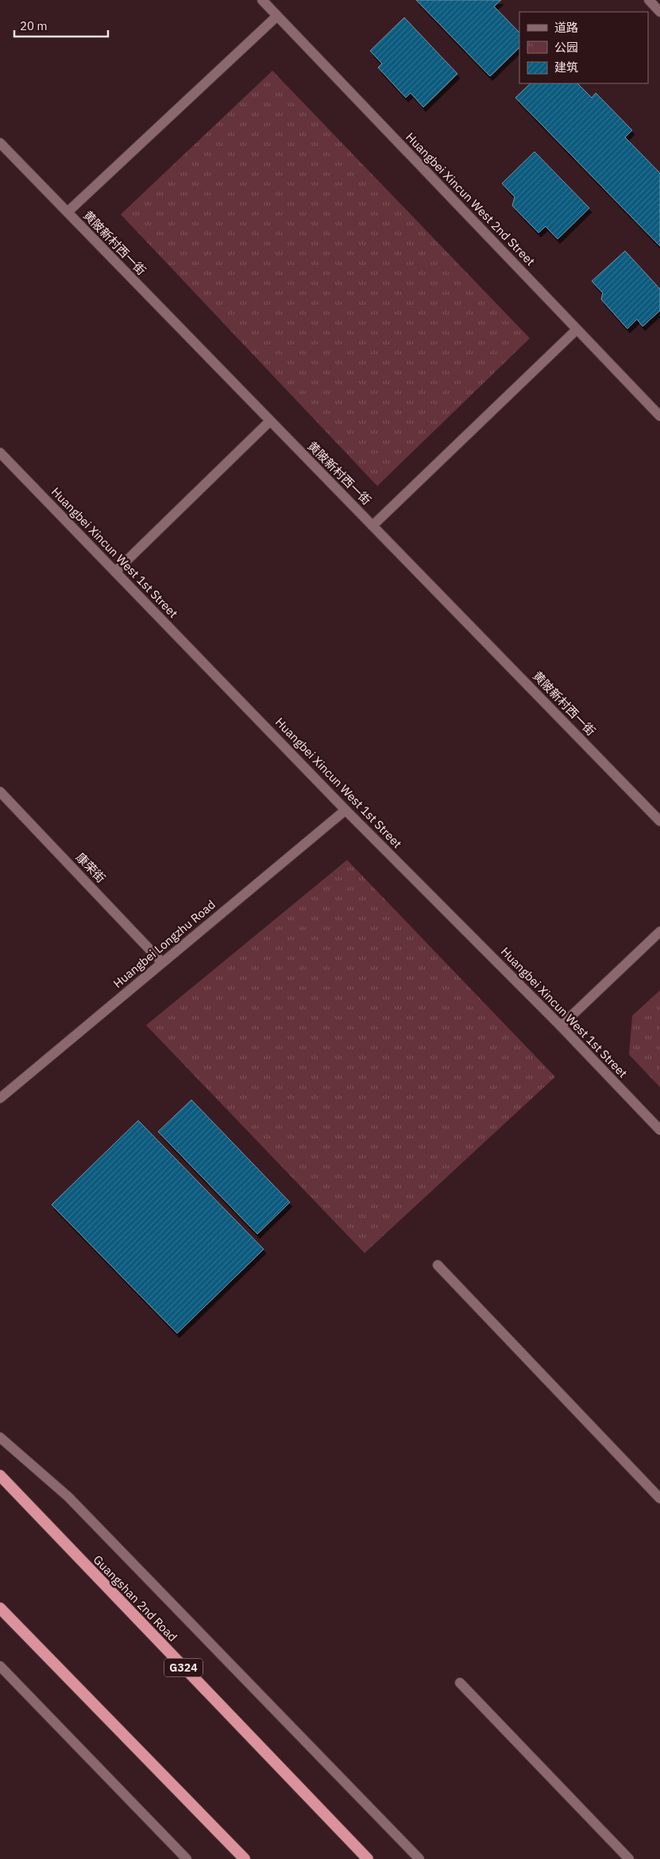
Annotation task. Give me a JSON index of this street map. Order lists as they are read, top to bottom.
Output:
{
  "streets": {
    "highway": ["Guangshan 2nd Road", "G324"],
    "street": [
      "Huangbei Xincun West 2nd Street",
      "黄陂新村西一街",
      "Huangbei Xincun West 1st Street",
      "康荣街",
      "Huangbei Longzhu Road"
    ]
  },
  "crossings": [
    ["Huangbei Xincun West 1st Street", "Huangbei Longzhu Road"],
    ["康荣街", "Huangbei Longzhu Road"]
  ],
  "legend": ["道路", "公园", "建筑"],
  "scale_bar": "20 m"
}
